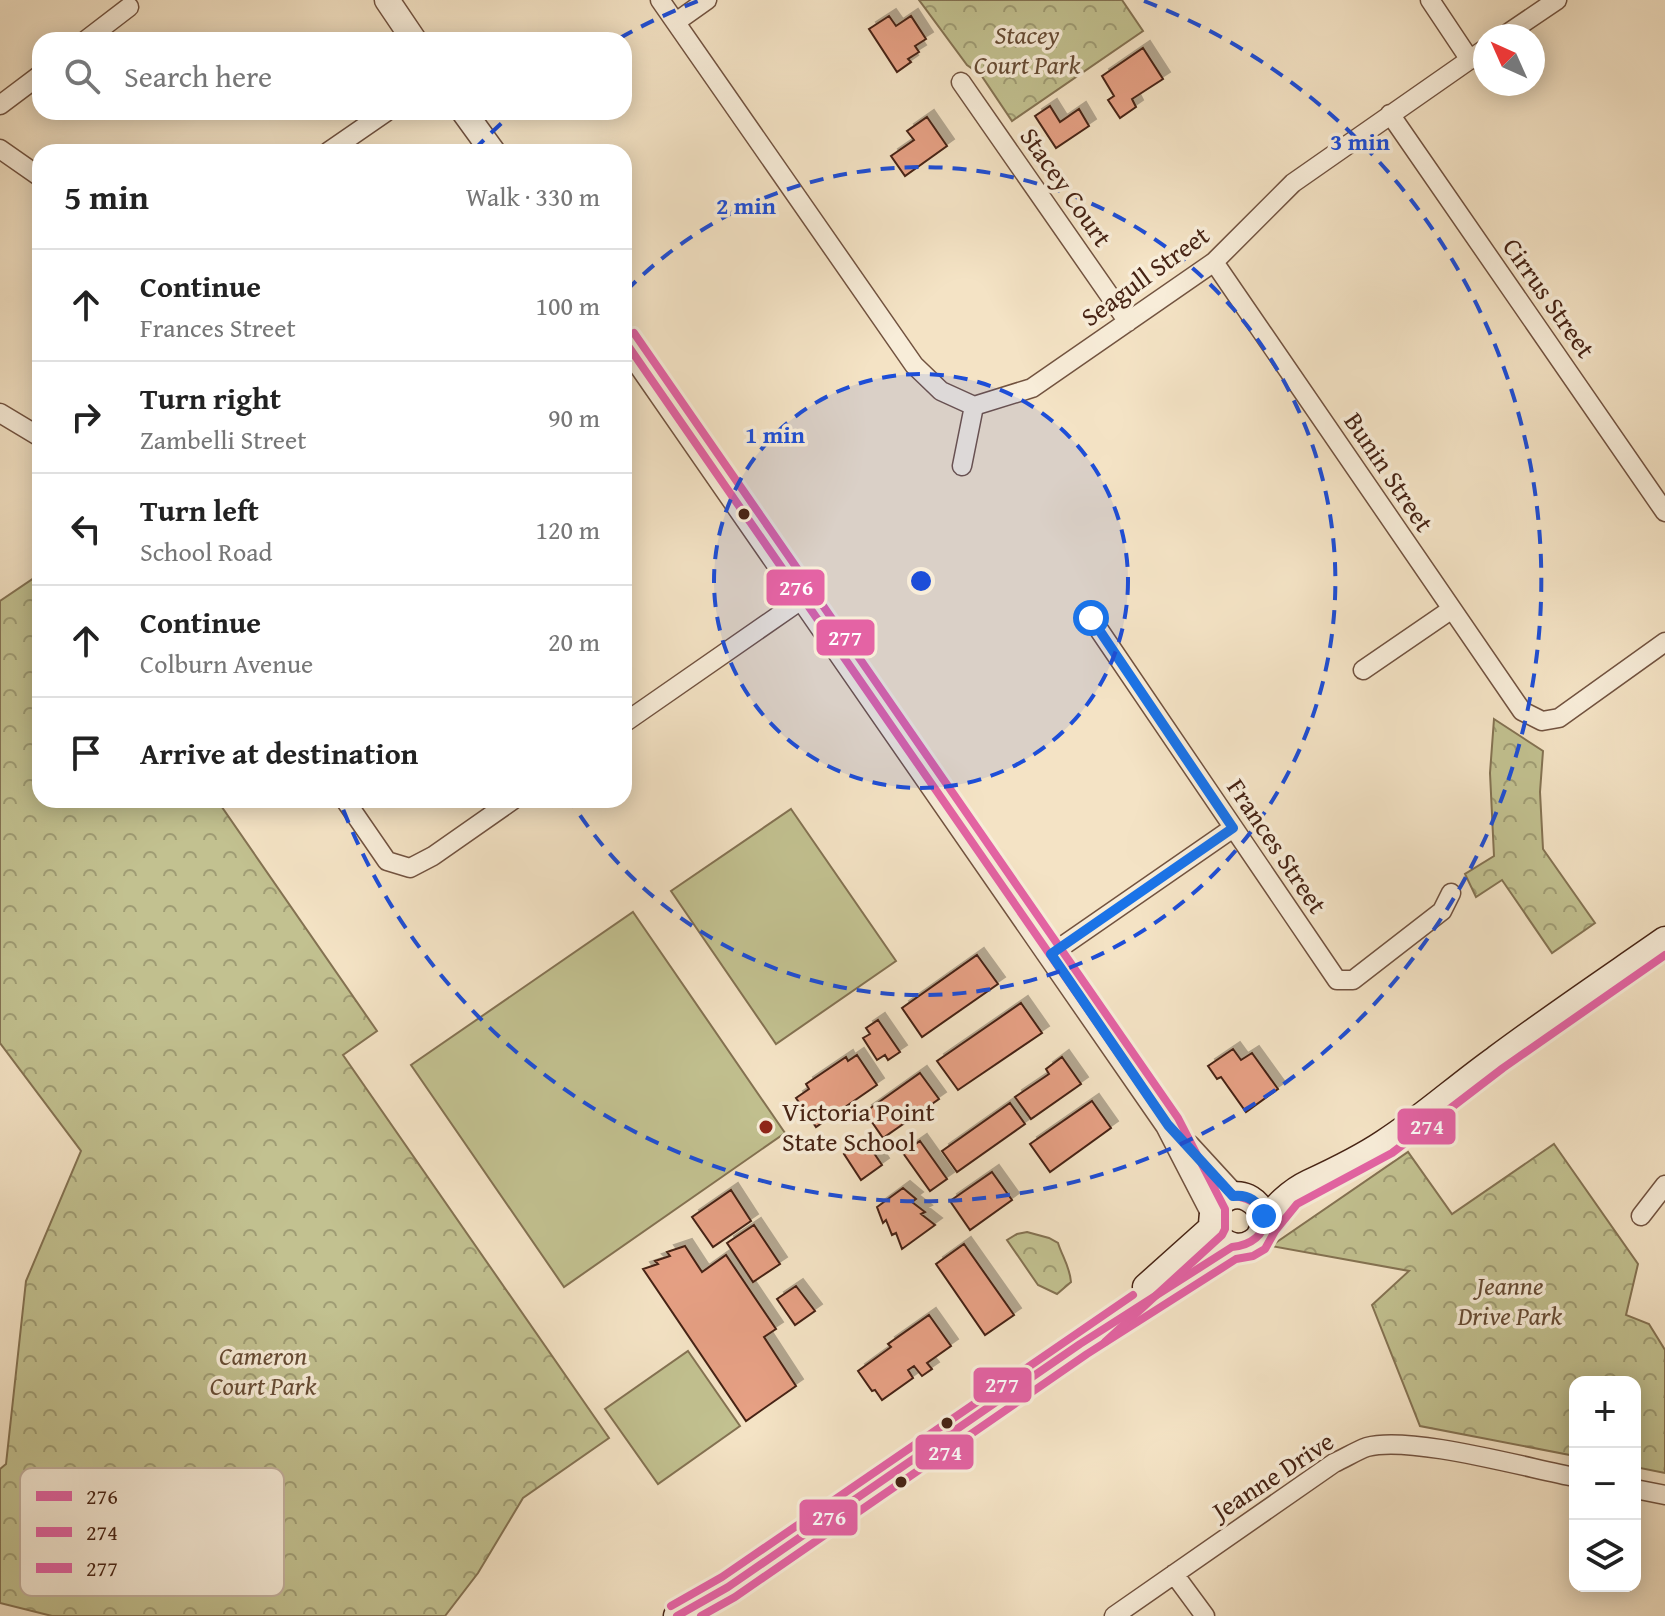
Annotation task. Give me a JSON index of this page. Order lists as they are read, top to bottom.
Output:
{
  "streets": {
    "street": [
      "Stacey Court",
      "Seagull Street",
      "Cirrus Street",
      "Bunin Street",
      "Frances Street",
      "Jeanne Drive"
    ]
  },
  "crossings": [
    ["Stacey Court", "Seagull Street"],
    ["Seagull Street", "Cirrus Street"],
    ["Seagull Street", "Bunin Street"]
  ],
  "parks": ["Stacey Court Park", "Jeanne Drive Park", "Cameron Court Park"],
  "places": ["Victoria Point State School"],
  "lines": ["transit line 277", "transit line 276", "transit line 274"],
  "legend": ["276", "274", "277"],
  "north": "top left",
  "page": {
    "search": "Search here",
    "heading": ["5 min", "Walk · 330 m"],
    "list": [
      ["Continue", "Frances Street", "100 m"],
      ["Turn right", "Zambelli Street", "90 m"],
      ["Turn left", "School Road", "120 m"],
      ["Continue", "Colburn Avenue", "20 m"],
      "Arrive at destination"
    ],
    "map_buttons": ["+", "−"]
  },
  "rings": ["3 min", "2 min", "1 min"]
}
